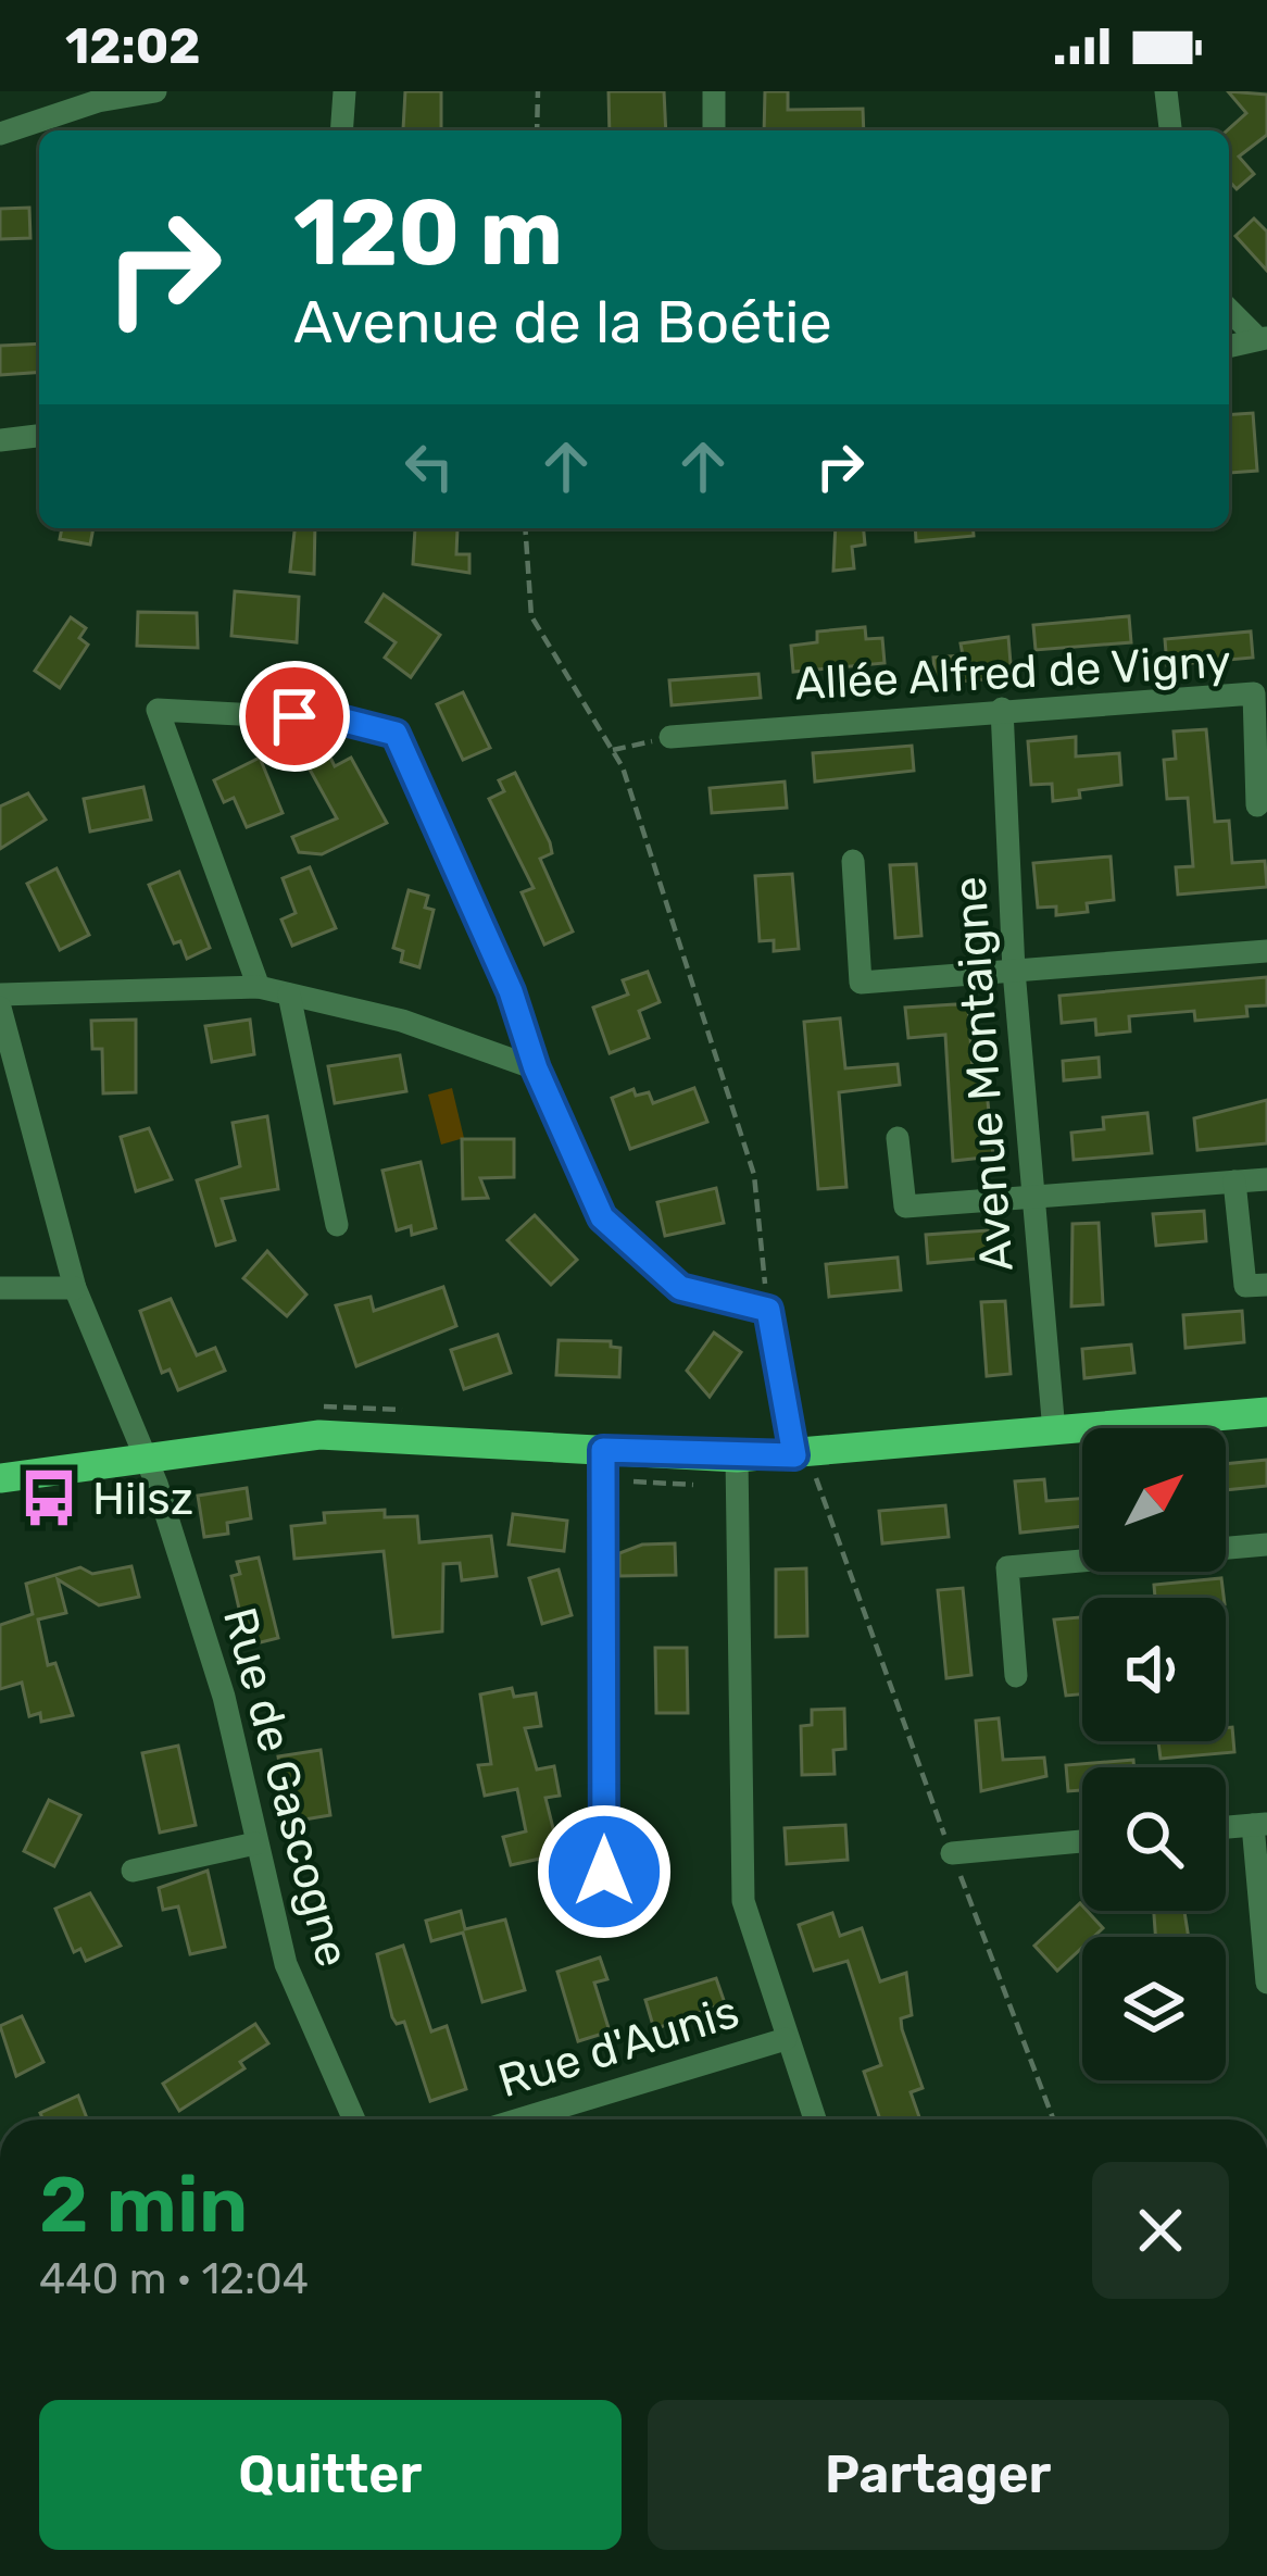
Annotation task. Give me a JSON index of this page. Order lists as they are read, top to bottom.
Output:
{
  "streets": {
    "street": [
      "Allée Alfred de Vigny",
      "Avenue Montaigne",
      "Rue de Gascogne",
      "Rue d'Aunis"
    ]
  },
  "crossings": [
    ["Allée Alfred de Vigny", "Avenue Montaigne"]
  ],
  "places": {
    "bus stop": ["Hilsz"]
  },
  "north": "top right",
  "page": {
    "status": "12:02",
    "turn": ["120 m", "Avenue de la Boétie"],
    "heading": ["2 min", "440 m · 12:04"],
    "buttons": ["Quitter", "Partager"]
  }
}
